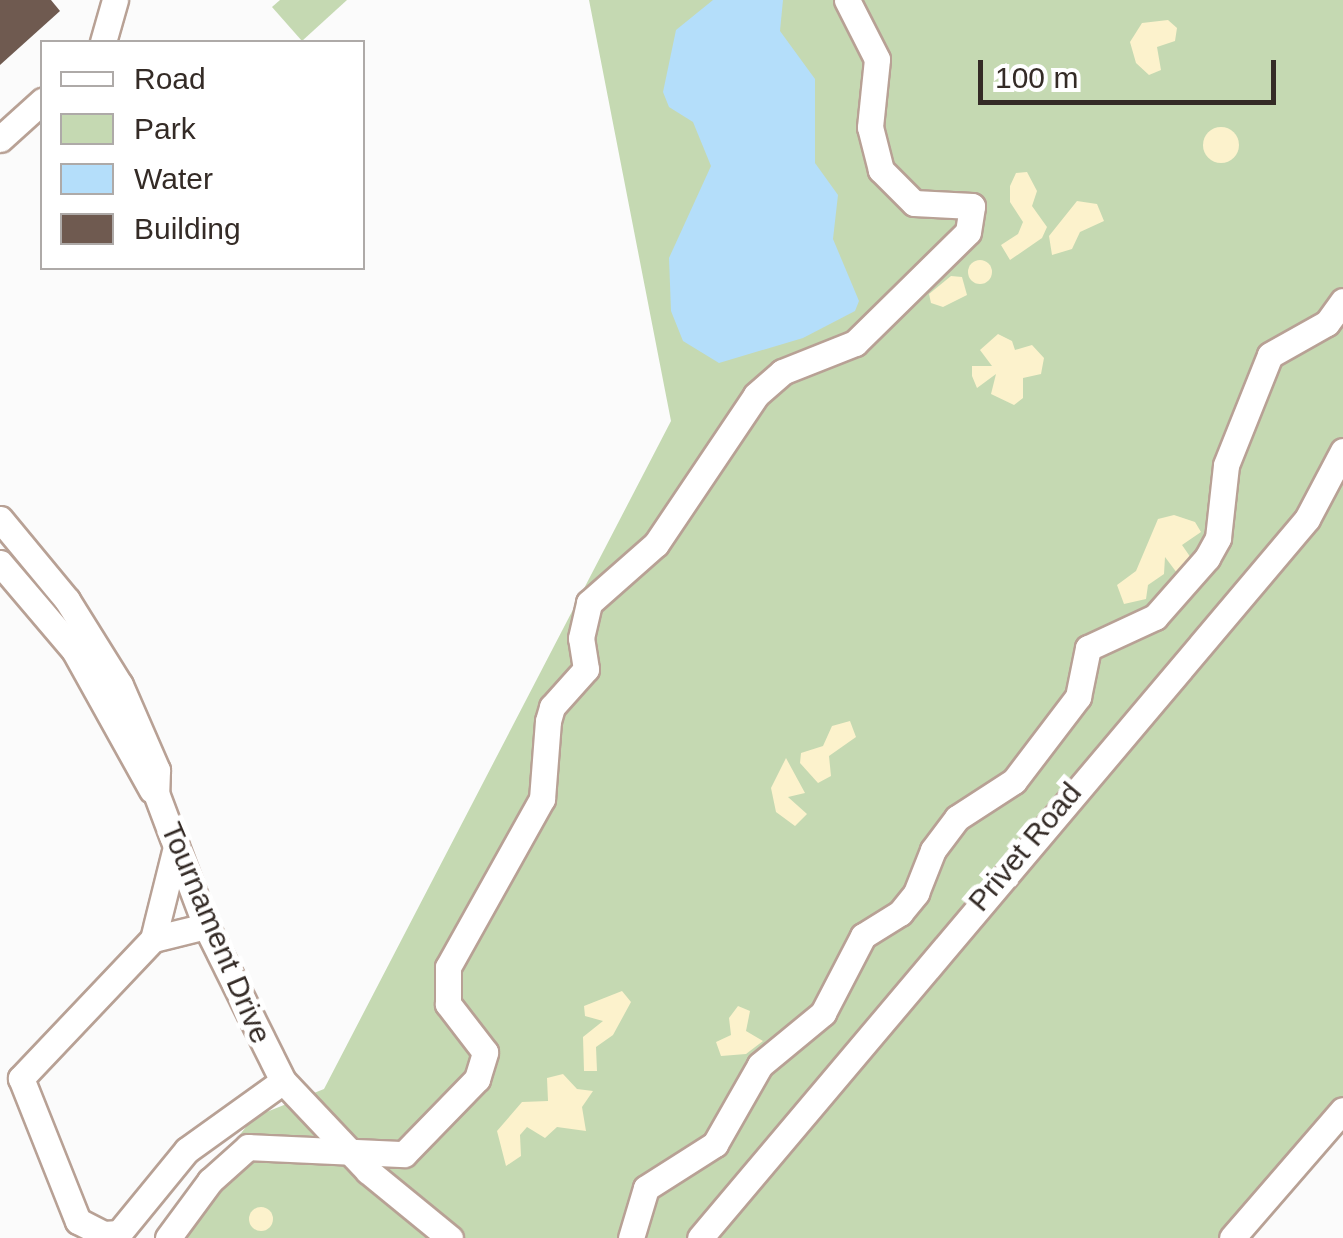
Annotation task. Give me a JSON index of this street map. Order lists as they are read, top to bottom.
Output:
{
  "streets": {
    "street": ["Privet Road", "Tournament Drive"]
  },
  "legend": [
    "Road",
    "Park",
    "Water",
    "Building"
  ],
  "scale_bar": "100 m"
}
